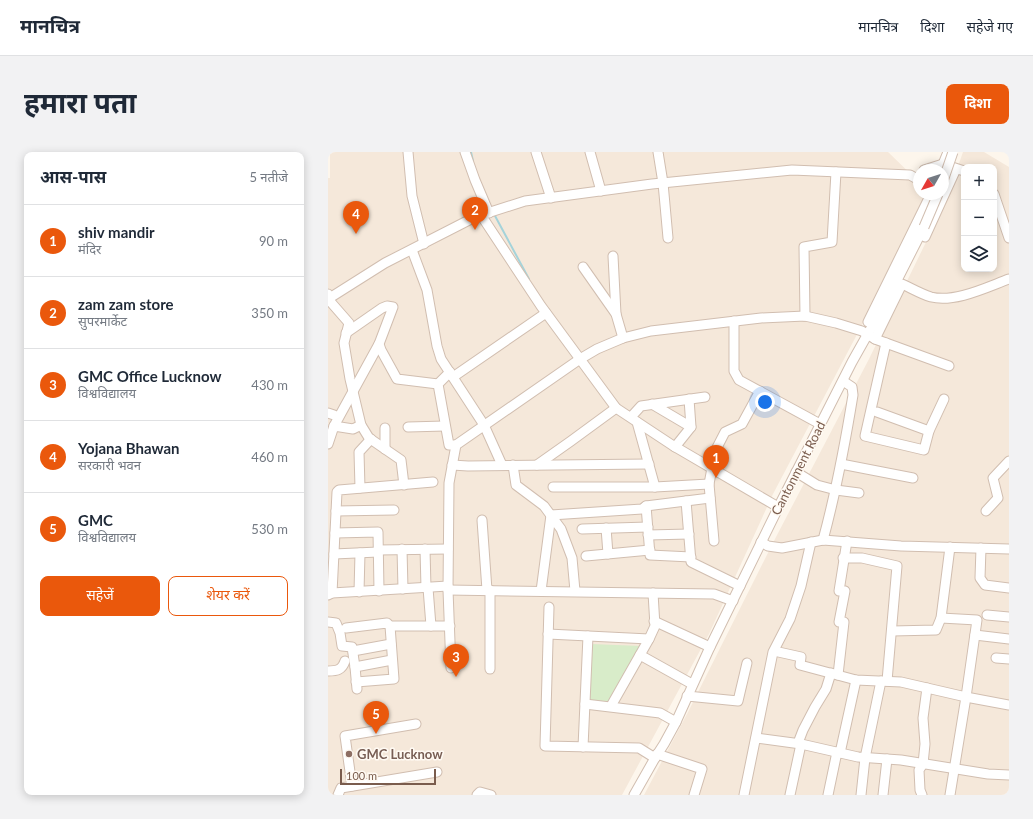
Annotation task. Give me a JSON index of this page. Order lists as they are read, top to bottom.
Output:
{
  "streets": {
    "street": ["Cantonment Road"]
  },
  "places": ["GMC Lucknow"],
  "scale_bar": "100 m",
  "north": "bottom left",
  "page": {
    "header": "मानचित्र",
    "nav": ["मानचित्र", "दिशा", "सहेजे गए"],
    "buttons": [
      "दिशा",
      ["सहेजें", "शेयर करें"]
    ],
    "title": "हमारा पता",
    "heading": ["आस-पास", "5 नतीजे"],
    "map_buttons": ["+", "−"],
    "pins": [
      "2",
      "4",
      "1",
      "3",
      "5"
    ],
    "list": [
      {
        "mark": "1",
        "name": "shiv mandir",
        "note": "मंदिर",
        "value": "90 m"
      },
      {
        "mark": "2",
        "name": "zam zam store",
        "note": "सुपरमार्केट",
        "value": "350 m"
      },
      {
        "mark": "3",
        "name": "GMC Office Lucknow",
        "note": "विश्वविद्यालय",
        "value": "430 m"
      },
      {
        "mark": "4",
        "name": "Yojana Bhawan",
        "note": "सरकारी भवन",
        "value": "460 m"
      },
      {
        "mark": "5",
        "name": "GMC",
        "note": "विश्वविद्यालय",
        "value": "530 m"
      }
    ],
    "scale": "100 m"
  }
}
